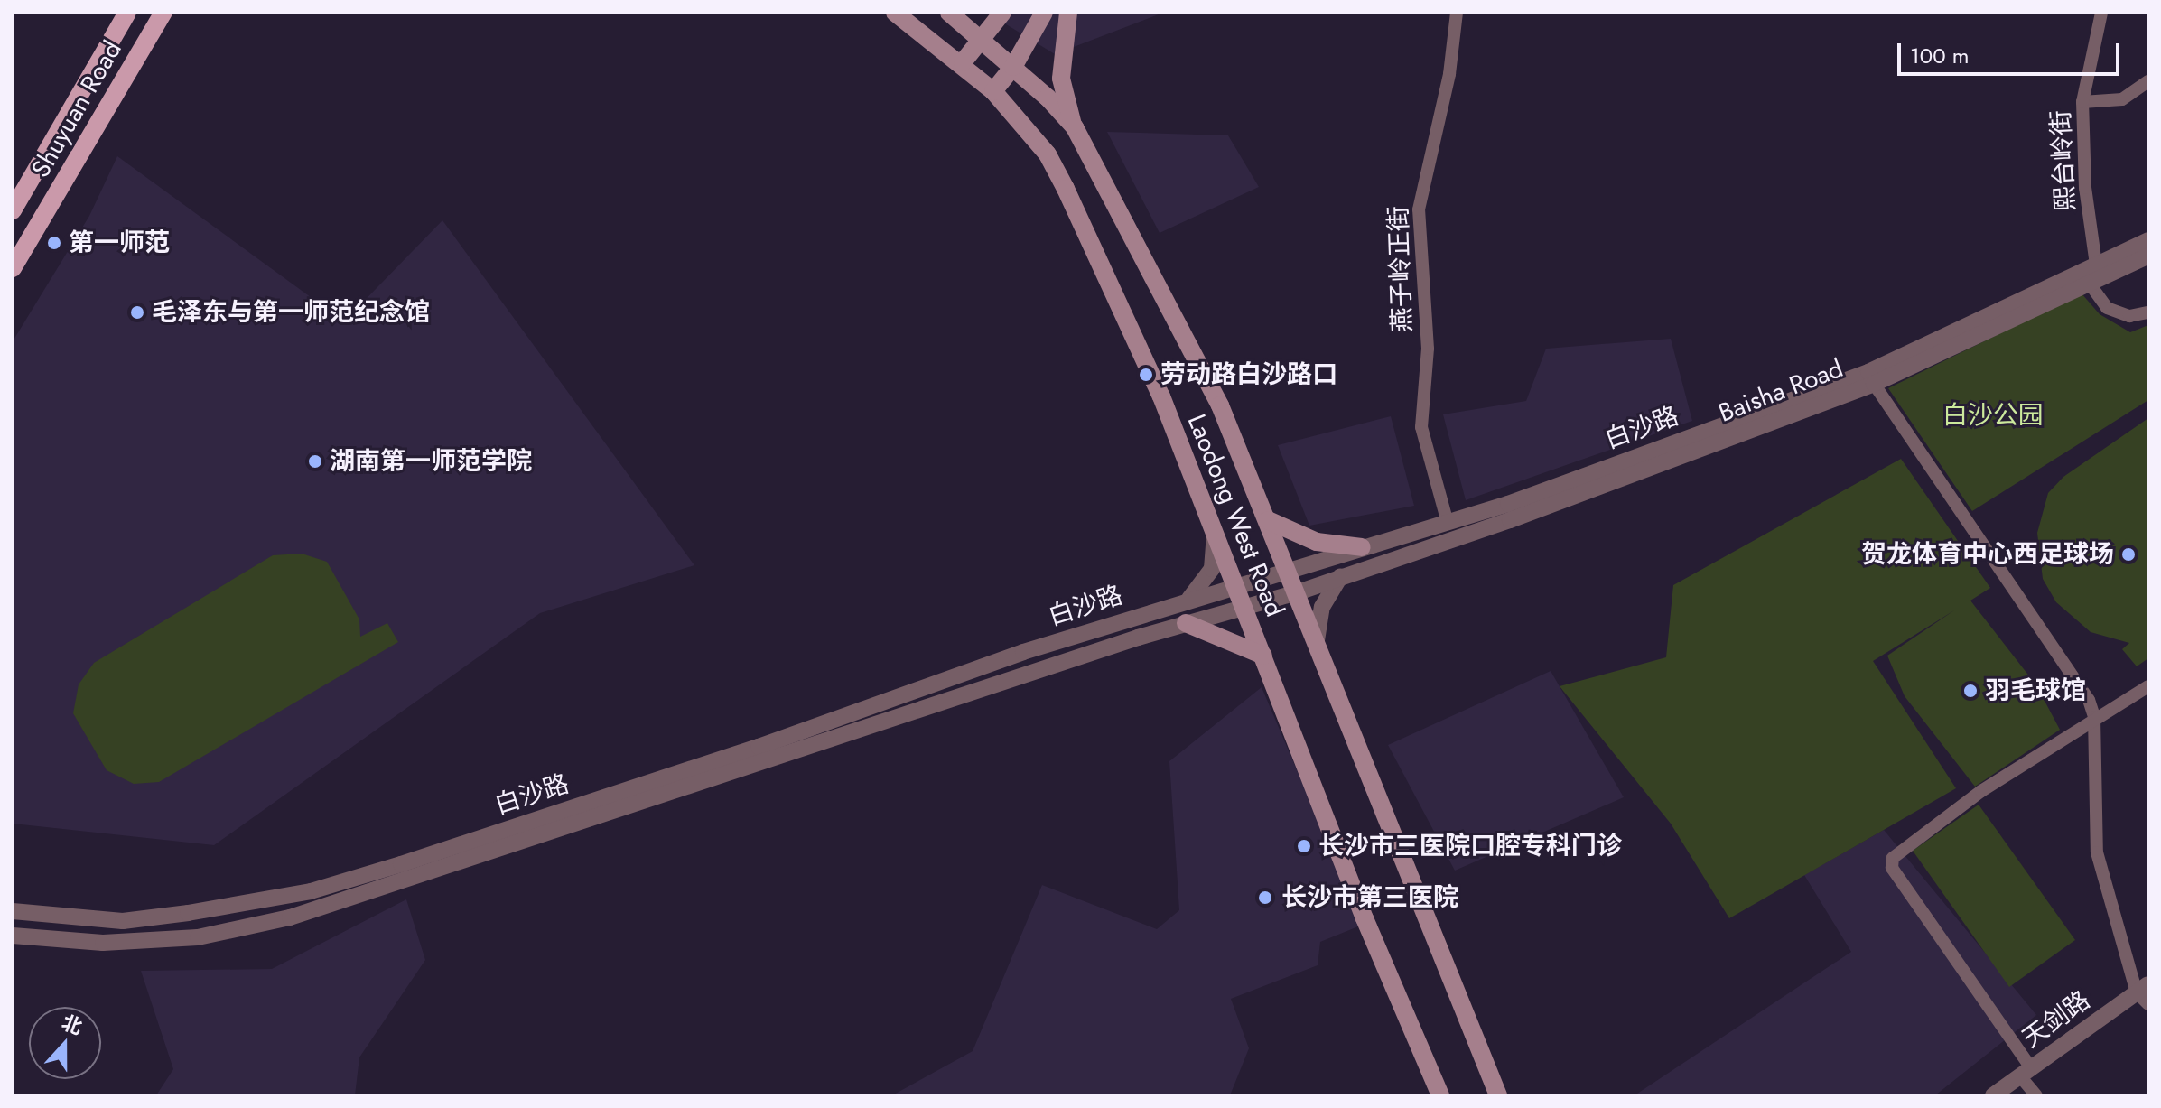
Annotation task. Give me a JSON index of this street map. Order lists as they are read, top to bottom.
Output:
{
  "streets": {
    "main road": ["Shuyuan Road", "Laodong West Road"],
    "street": [
      "熙台岭街",
      "燕子岭正街",
      "Baisha Road",
      "白沙路",
      "天剑路"
    ]
  },
  "crossings": [
    ["熙台岭街", "白沙路"],
    ["燕子岭正街", "白沙路"],
    ["Baisha Road", "白沙路"],
    ["Baisha Road", "Laodong West Road"],
    ["白沙路", "Laodong West Road"]
  ],
  "parks": ["白沙公园"],
  "places": [
    "第一师范",
    "毛泽东与第一师范纪念馆",
    "劳动路白沙路口",
    "湖南第一师范学院",
    "贺龙体育中心西足球场",
    "羽毛球馆",
    "长沙市三医院口腔专科门诊",
    "长沙市第三医院"
  ],
  "scale_bar": "100 m",
  "north": "top"
}
